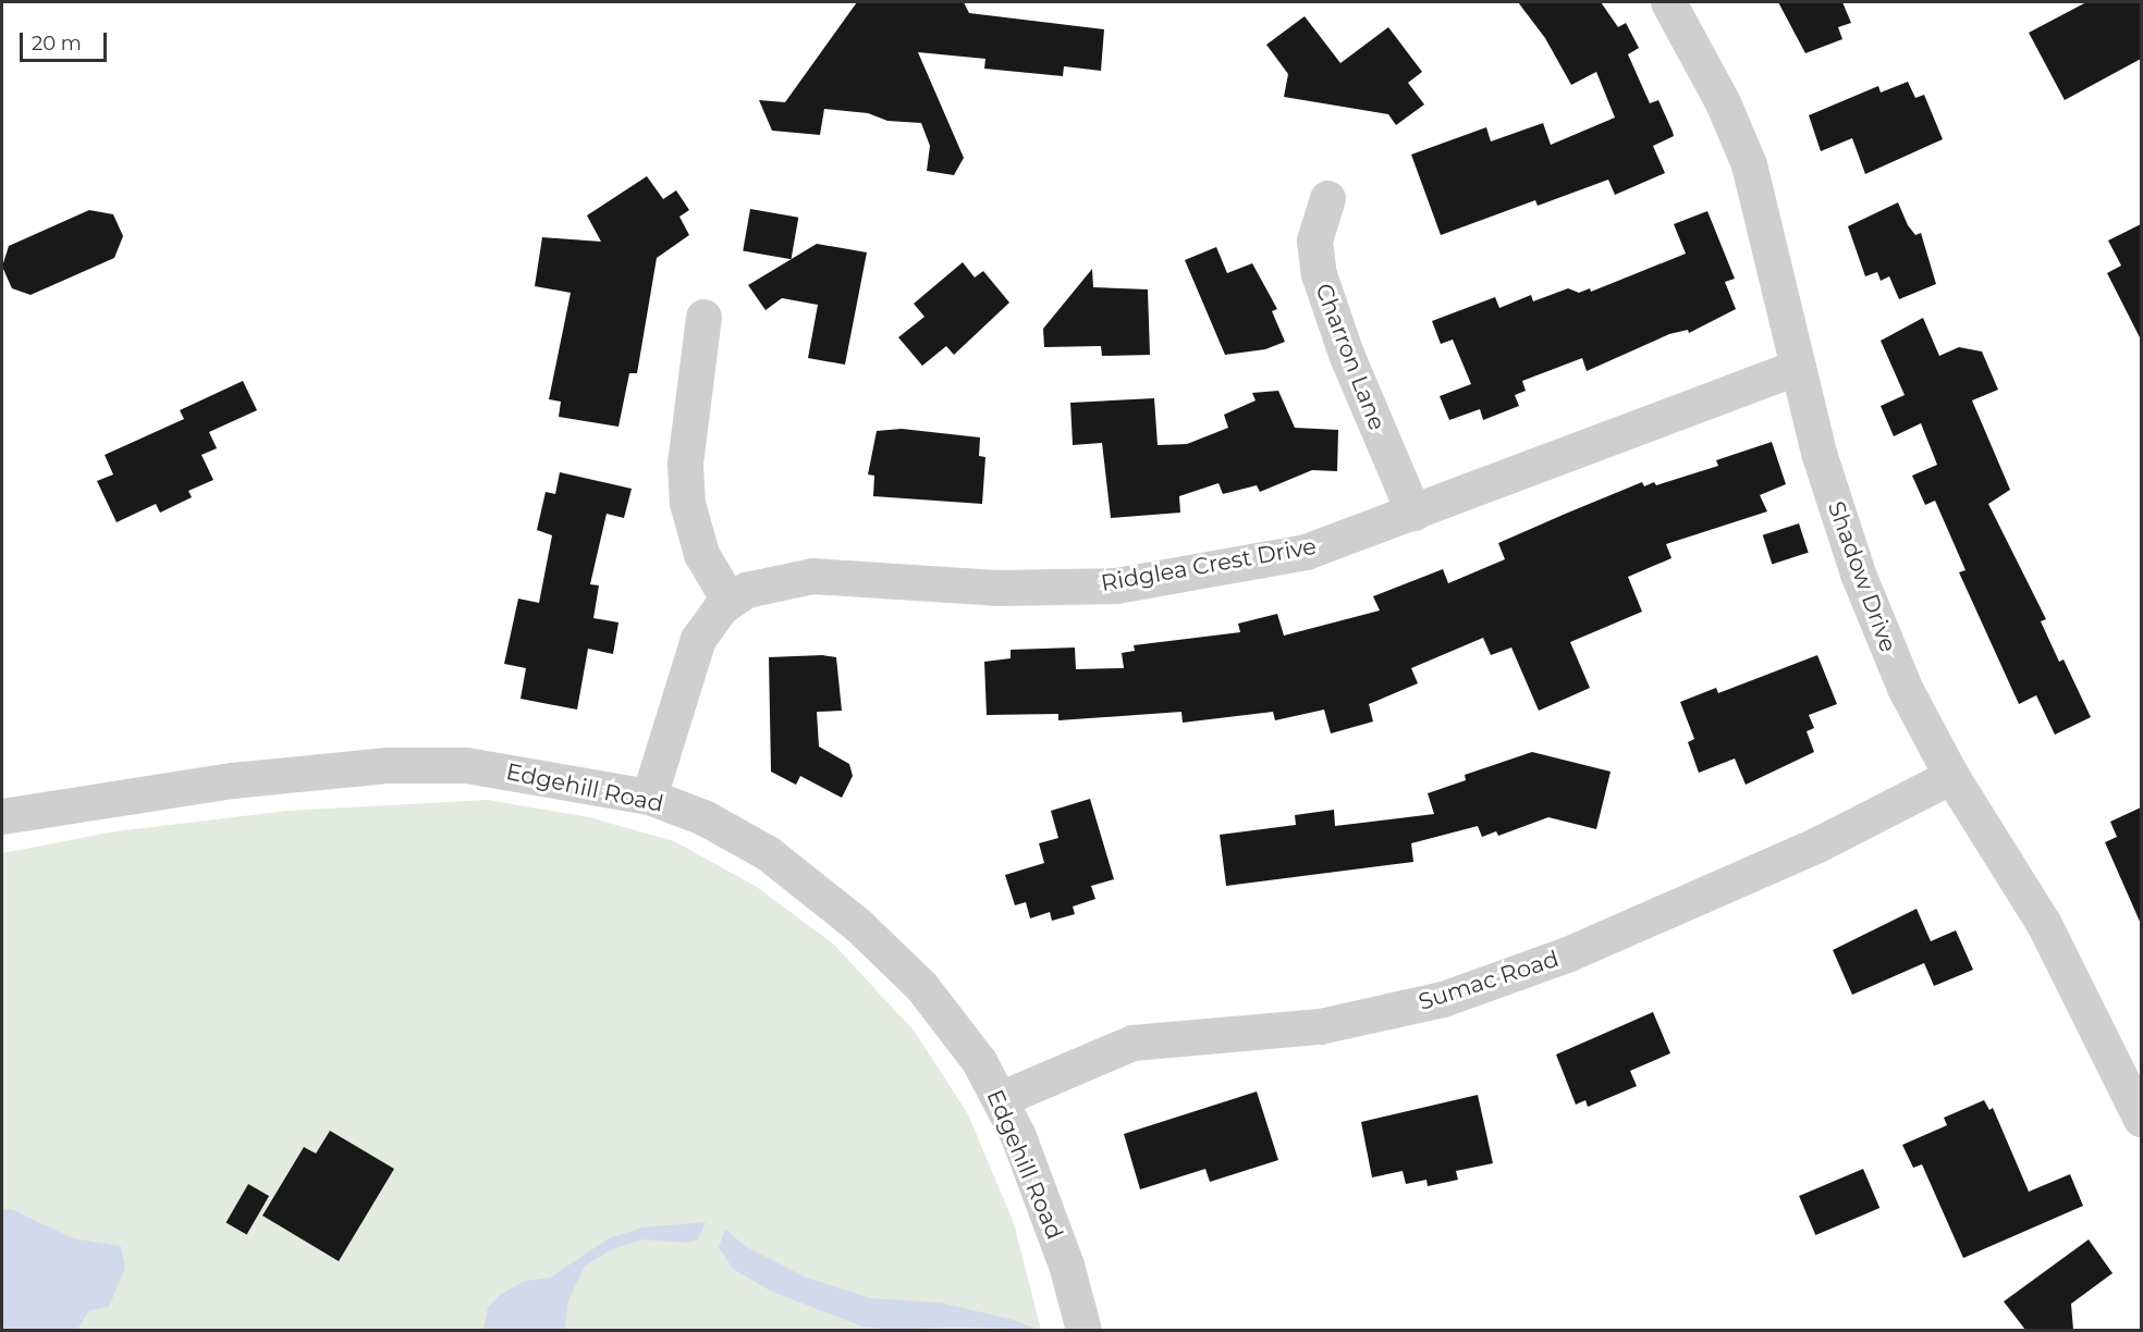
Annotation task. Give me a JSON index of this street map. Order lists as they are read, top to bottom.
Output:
{
  "streets": {
    "street": [
      "Charron Lane",
      "Ridglea Crest Drive",
      "Shadow Drive",
      "Edgehill Road",
      "Sumac Road"
    ]
  },
  "crossings": [
    ["Charron Lane", "Ridglea Crest Drive"],
    ["Ridglea Crest Drive", "Shadow Drive"],
    ["Ridglea Crest Drive", "Edgehill Road"],
    ["Shadow Drive", "Sumac Road"],
    ["Edgehill Road", "Sumac Road"]
  ],
  "scale_bar": "20 m"
}
